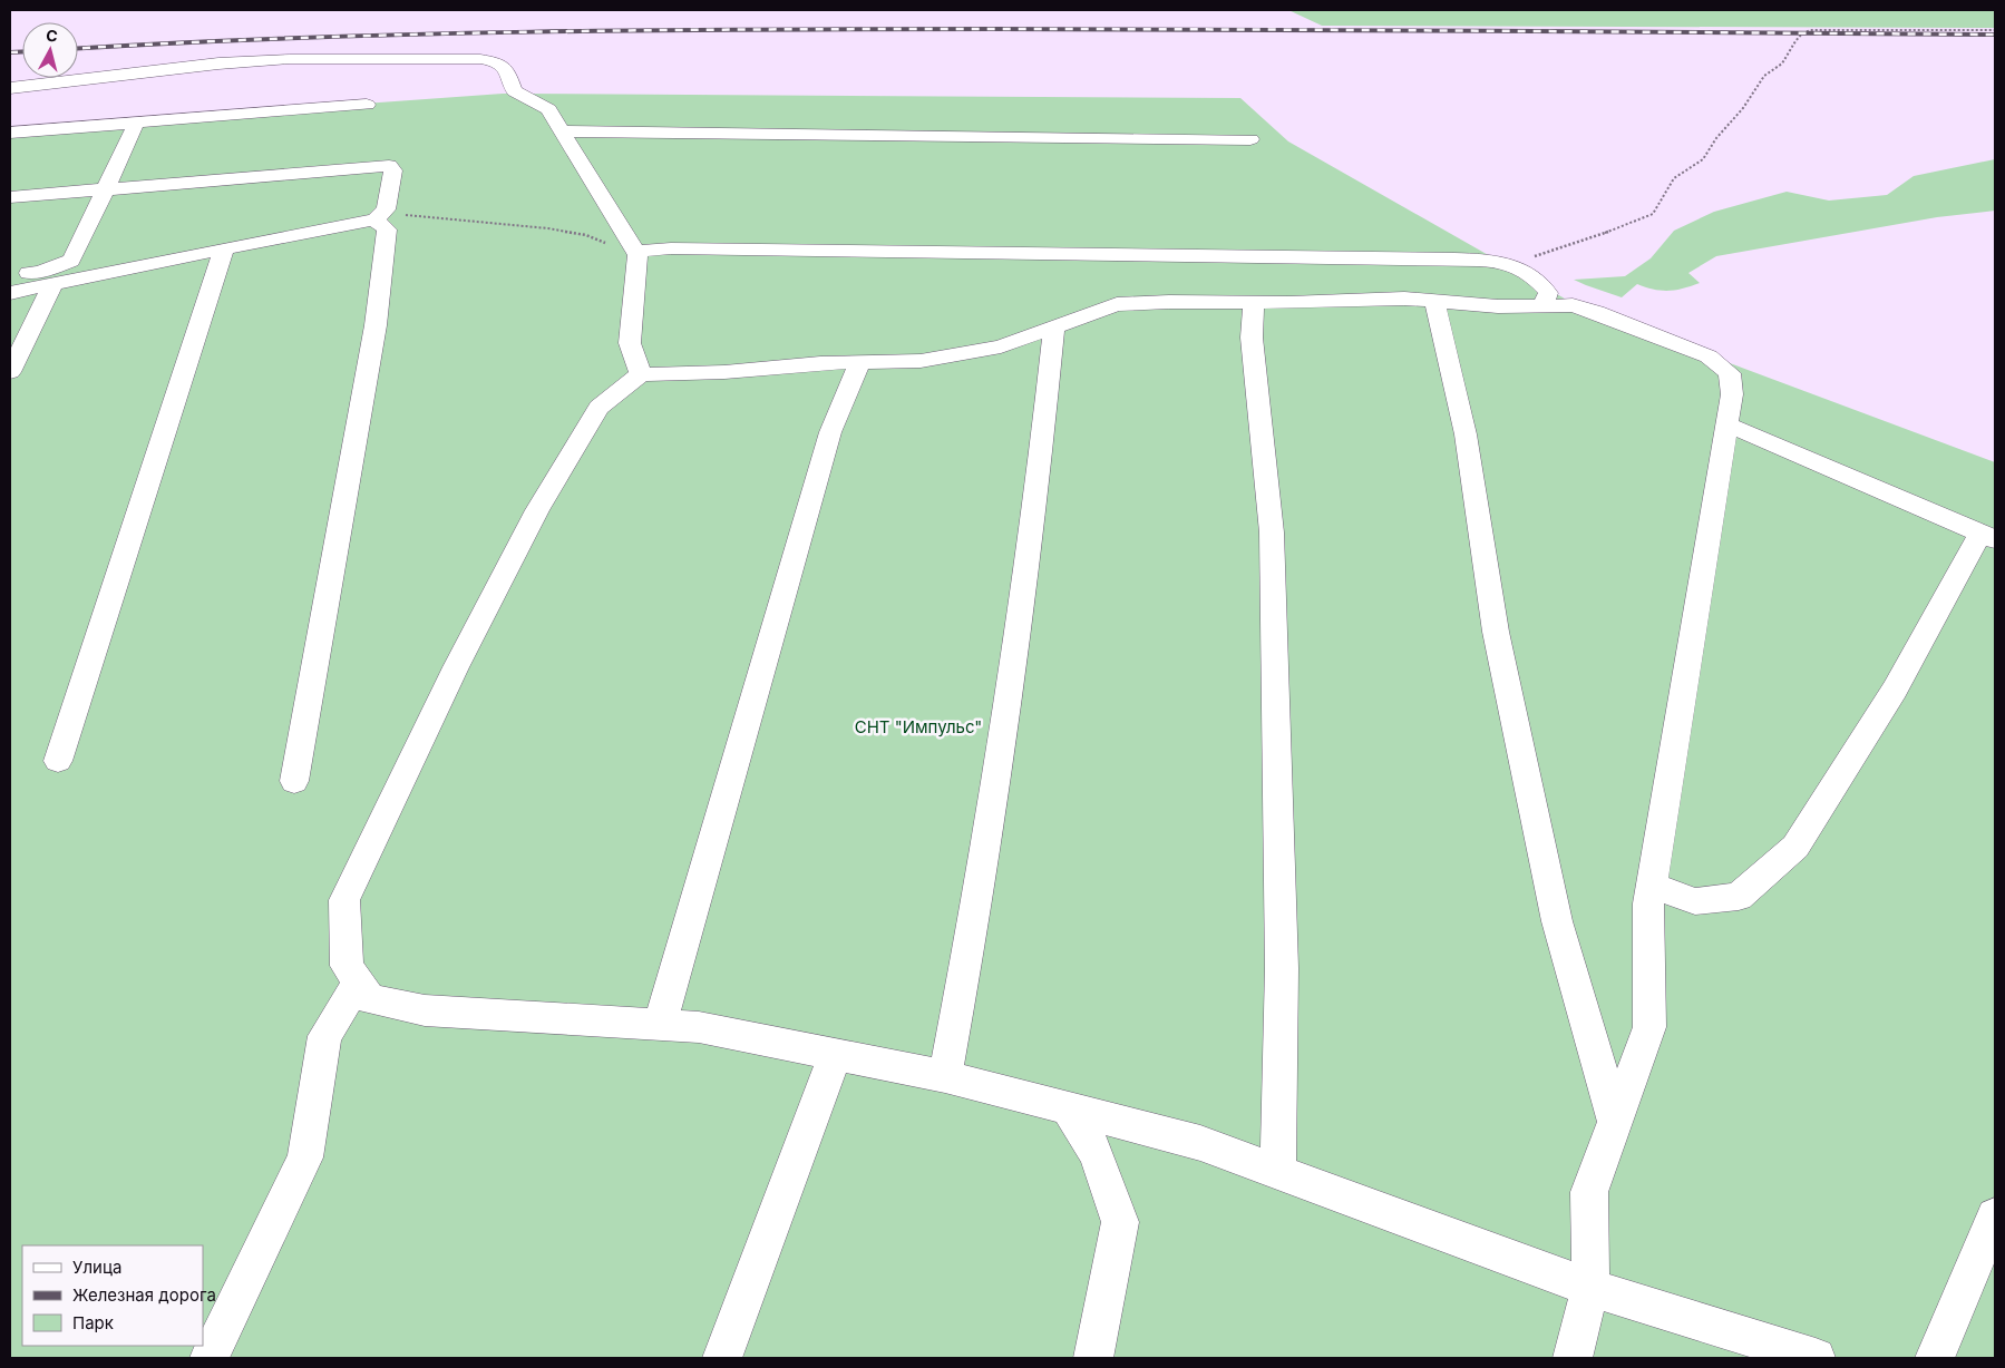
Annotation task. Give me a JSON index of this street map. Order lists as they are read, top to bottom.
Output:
{
  "parks": ["СНТ \"Импульс\""],
  "legend": ["Улица", "Железная дорога", "Парк"],
  "north": "top"
}
